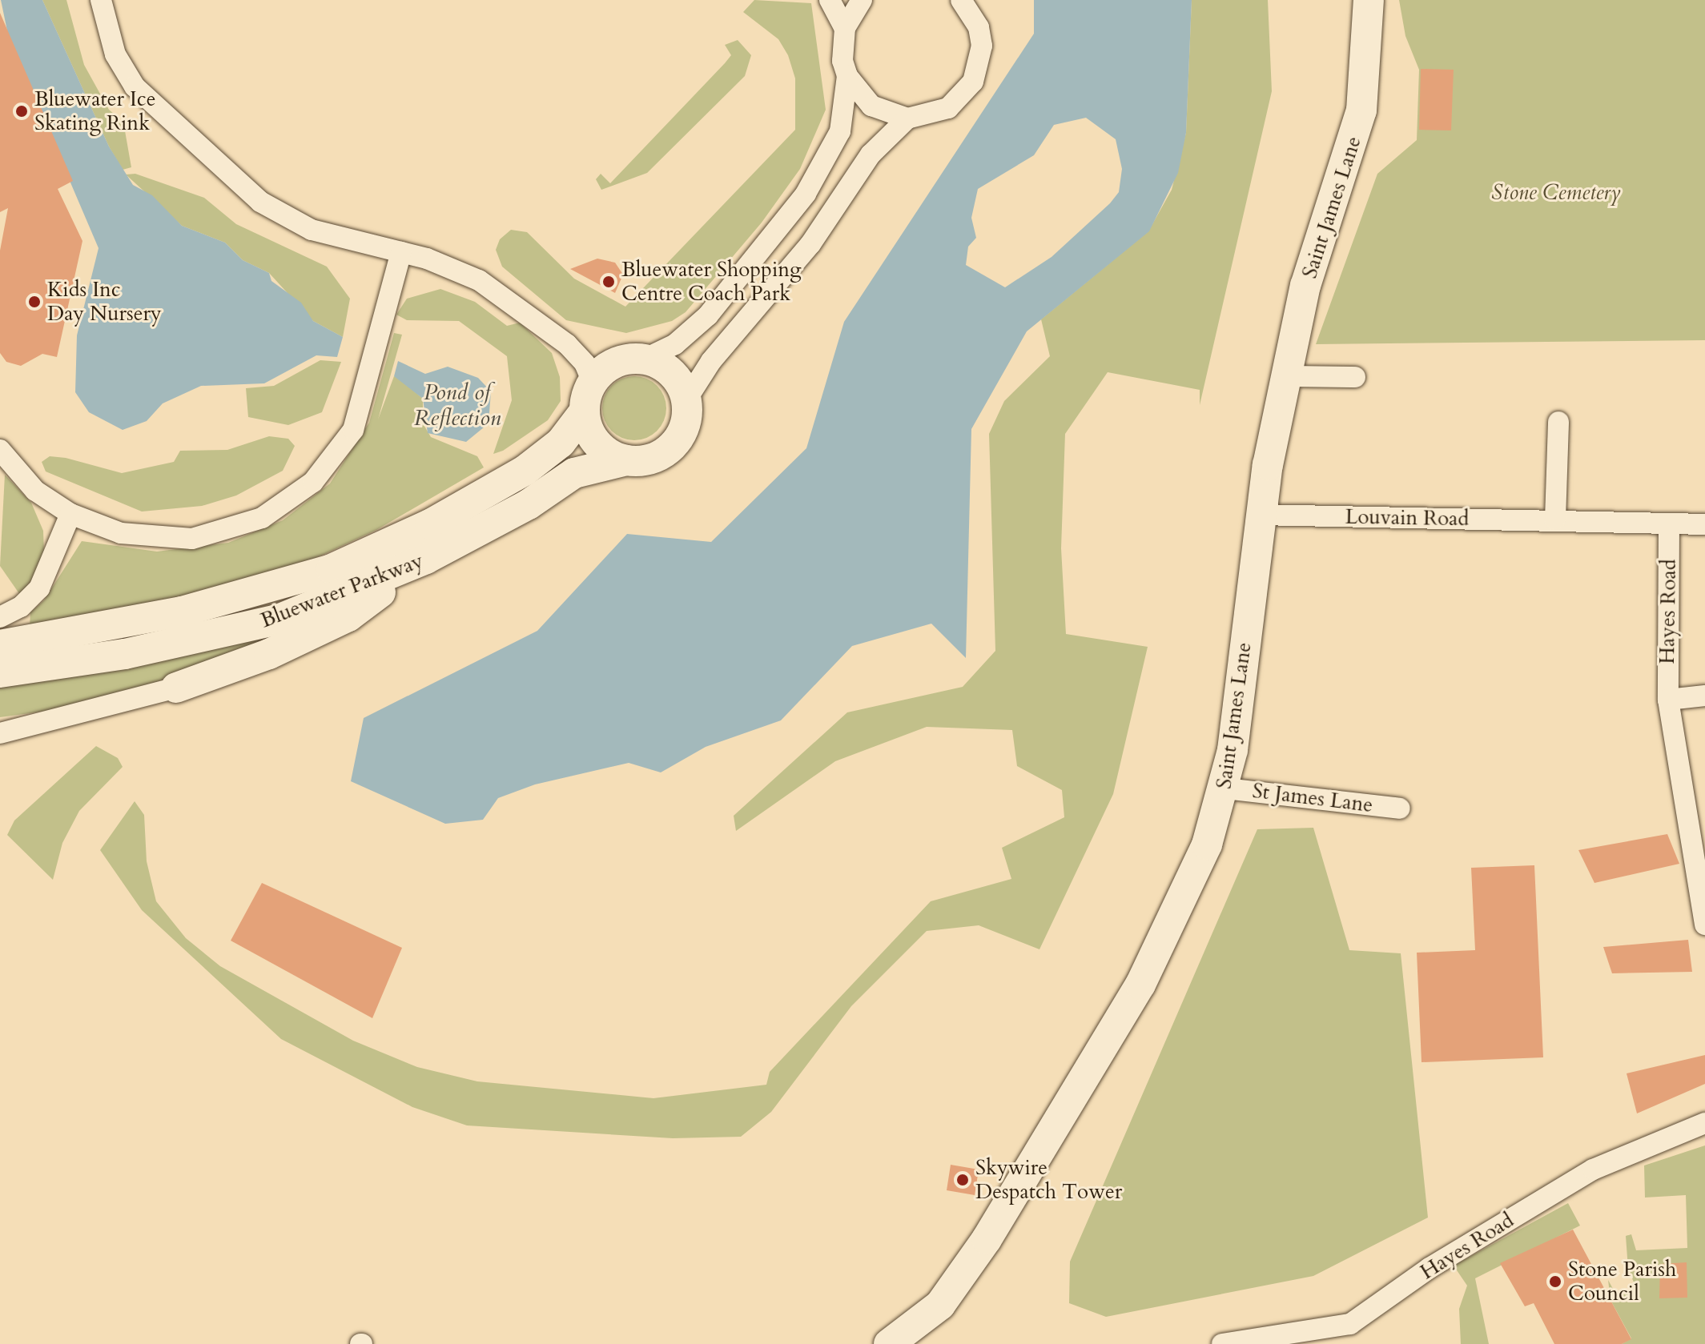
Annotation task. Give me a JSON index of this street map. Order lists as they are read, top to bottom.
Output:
{
  "streets": {
    "street": [
      "Saint James Lane",
      "Louvain Road",
      "Bluewater Parkway",
      "Hayes Road",
      "St James Lane"
    ]
  },
  "crossings": [
    ["Saint James Lane", "Louvain Road"],
    ["Saint James Lane", "St James Lane"],
    ["Louvain Road", "Hayes Road"]
  ],
  "water": ["Pond of Reflection"],
  "parks": ["Stone Cemetery"],
  "places": [
    "Bluewater Ice Skating Rink",
    "Bluewater Shopping Centre Coach Park",
    "Kids Inc Day Nursery",
    "Skywire Despatch Tower",
    "Stone Parish Council"
  ]
}
